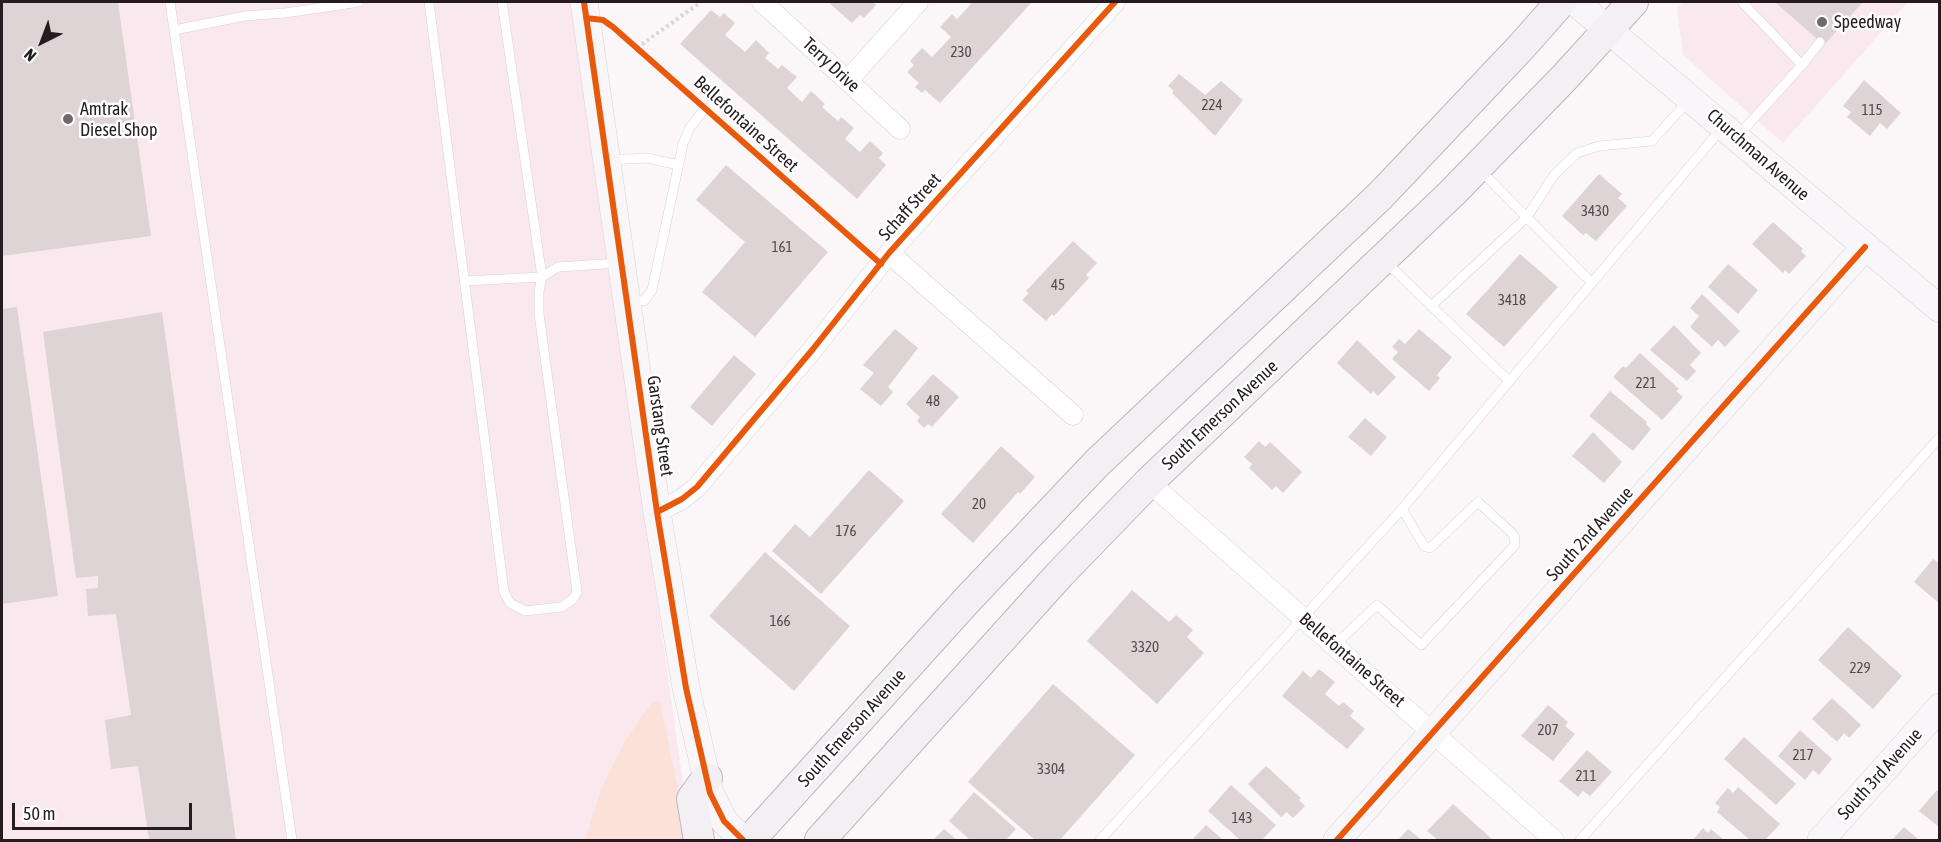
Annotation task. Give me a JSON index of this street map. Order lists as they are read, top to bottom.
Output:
{
  "streets": {
    "main road": ["South Emerson Avenue"],
    "street": [
      "Terry Drive",
      "Bellefontaine Street",
      "Churchman Avenue",
      "Schaff Street",
      "Garstang Street",
      "South 2nd Avenue",
      "South 3rd Avenue"
    ]
  },
  "crossings": [
    ["Bellefontaine Street", "South Emerson Avenue"],
    ["Bellefontaine Street", "South 2nd Avenue"],
    ["Churchman Avenue", "South Emerson Avenue"],
    ["Churchman Avenue", "South 2nd Avenue"],
    ["Schaff Street", "Garstang Street"]
  ],
  "places": ["Speedway", "Amtrak Diesel Shop"],
  "house_numbers": [
    "230",
    "224",
    "115",
    "3430",
    "161",
    "45",
    "3418",
    "221",
    "48",
    "20",
    "176",
    "166",
    "3320",
    "229",
    "207",
    "217",
    "3304",
    "211",
    "143"
  ],
  "scale_bar": "50 m",
  "north": "bottom left"
}
